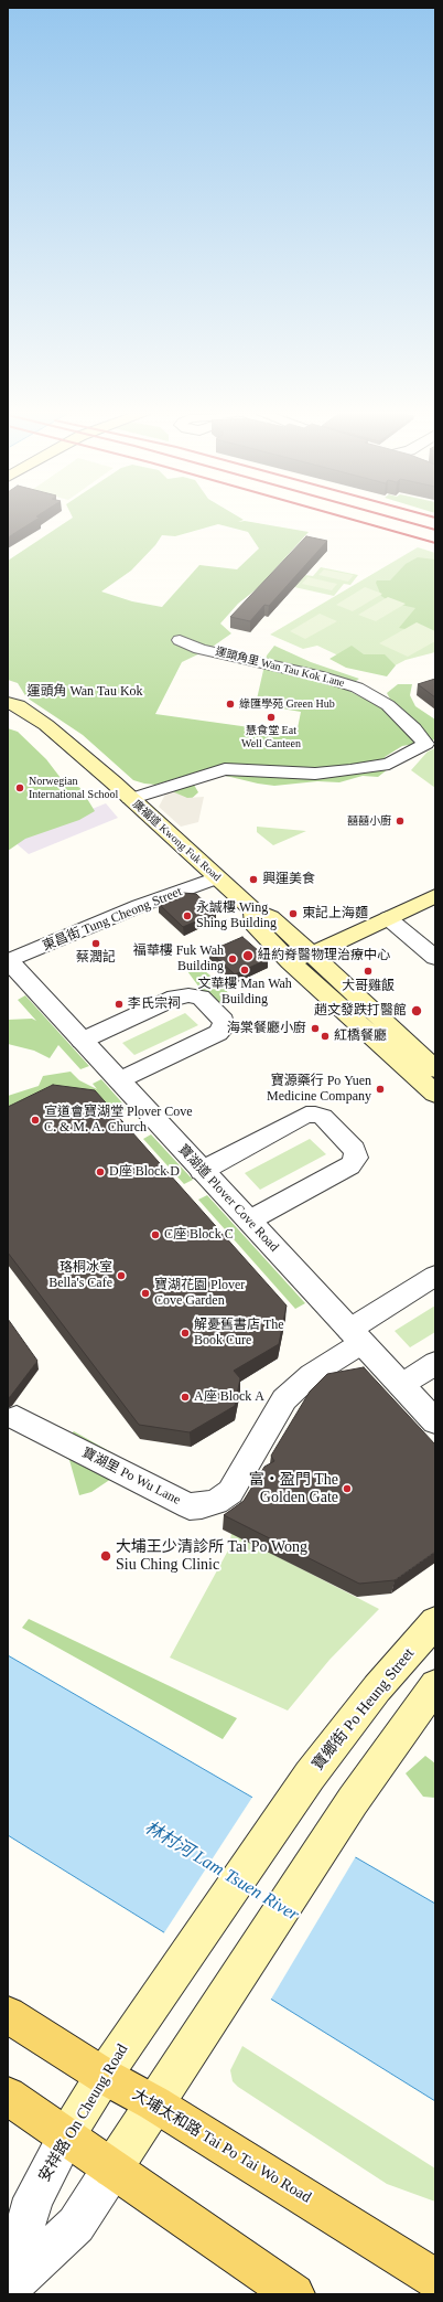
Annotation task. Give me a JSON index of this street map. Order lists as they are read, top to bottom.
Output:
{
  "streets": {
    "main road": [
      "廣福道 Kwong Fuk Road",
      "寶鄉街 Po Heung Street",
      "安祥路 On Cheung Road",
      "大埔太和路 Tai Po Tai Wo Road"
    ],
    "street": [
      "運頭角里 Wan Tau Kok Lane",
      "東昌街 Tung Cheong Street",
      "寶湖道 Plover Cove Road",
      "寶湖里 Po Wu Lane"
    ]
  },
  "crossings": [
    ["運頭角里 Wan Tau Kok Lane", "廣福道 Kwong Fuk Road"],
    ["廣福道 Kwong Fuk Road", "東昌街 Tung Cheong Street"],
    ["東昌街 Tung Cheong Street", "寶湖道 Plover Cove Road"],
    ["寶湖道 Plover Cove Road", "寶湖里 Po Wu Lane"],
    ["寶鄉街 Po Heung Street", "安祥路 On Cheung Road"],
    ["安祥路 On Cheung Road", "大埔太和路 Tai Po Tai Wo Road"]
  ],
  "districts": ["運頭角 Wan Tau Kok"],
  "water": ["林村河 Lam Tsuen River"],
  "places": [
    "綠匯學苑 Green Hub",
    "慧食堂 Eat Well Canteen",
    "Norwegian International School",
    "囍囍小廚",
    "興運美食",
    "東記上海麵",
    "永誠樓 Wing Shing Building",
    "蔡潤記",
    "紐約脊醫物理治療中心",
    "福華樓 Fuk Wah Building",
    "文華樓 Man Wah Building",
    "大哥雞飯",
    "李氏宗祠",
    "趙文發跌打醫館",
    "海棠餐廳小廚",
    "紅橋餐廳",
    "寶源藥行 Po Yuen Medicine Company",
    "宣道會寶湖堂 Plover Cove C. & M. A. Church",
    "D座 Block D",
    "C座 Block C",
    "珞桐冰室 Bella's Cafe",
    "寶湖花園 Plover Cove Garden",
    "解憂舊書店 The Book Cure",
    "A座 Block A",
    "富‧盈門 The Golden Gate",
    "大埔王少清診所 Tai Po Wong Siu Ching Clinic"
  ]
}
